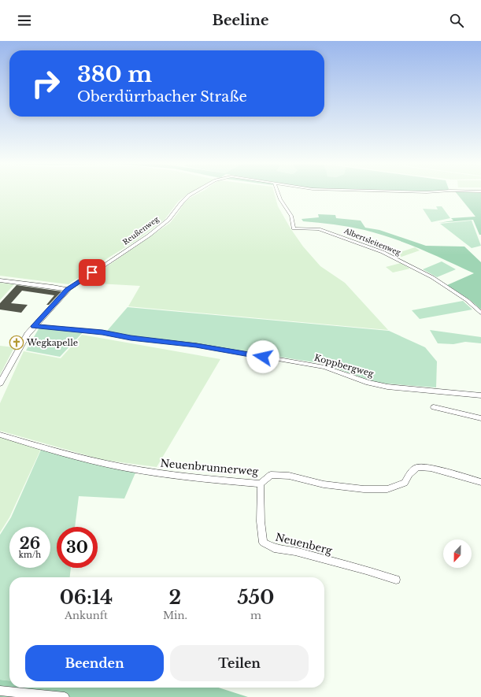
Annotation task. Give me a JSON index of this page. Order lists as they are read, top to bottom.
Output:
{
  "streets": {
    "street": [
      "Reußenweg",
      "Albertsleitenweg",
      "Koppbergweg",
      "Neuenbrunnerweg",
      "Neuenberg"
    ]
  },
  "crossings": [
    ["Neuenbrunnerweg", "Neuenberg"]
  ],
  "places": {
    "church": ["Wegkapelle"]
  },
  "north": "bottom",
  "page": {
    "header": "Beeline",
    "turn": ["380 m", "Oberdürrbacher Straße"],
    "speed": "26 km/h",
    "limit": "30",
    "eta": [
      "06:14",
      "Ankunft",
      "2",
      "Min.",
      "550",
      "m"
    ],
    "buttons": ["Beenden", "Teilen"]
  }
}
